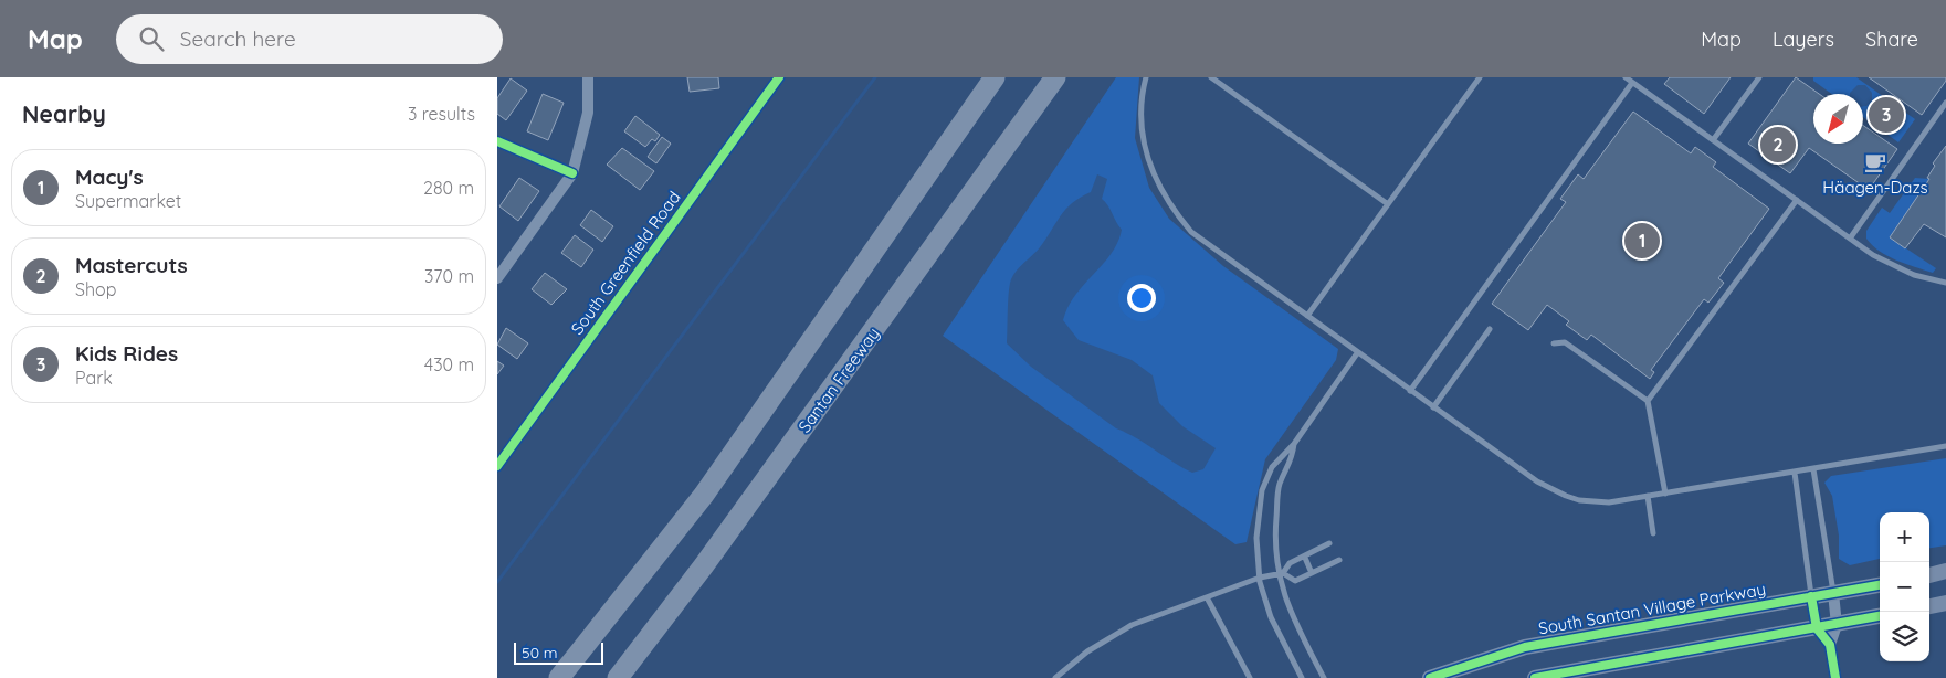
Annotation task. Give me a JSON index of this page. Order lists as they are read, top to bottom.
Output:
{
  "streets": {
    "highway": ["Santan Freeway"],
    "main road": ["South Santan Village Parkway"],
    "street": ["South Greenfield Road"]
  },
  "places": {
    "cafe": ["Häagen-Dazs"]
  },
  "scale_bar": "50 m",
  "north": "bottom left",
  "page": {
    "header": "Map",
    "search": "Search here",
    "nav": ["Map", "Layers", "Share"],
    "heading": ["Nearby", "3 results"],
    "pins": ["3", "2", "1"],
    "list": [
      {
        "mark": "1",
        "name": "Macy's",
        "note": "Supermarket",
        "value": "280 m"
      },
      {
        "mark": "2",
        "name": "Mastercuts",
        "note": "Shop",
        "value": "370 m"
      },
      {
        "mark": "3",
        "name": "Kids Rides",
        "note": "Park",
        "value": "430 m"
      }
    ],
    "map_buttons": ["+", "−"],
    "scale": "50 m"
  }
}
